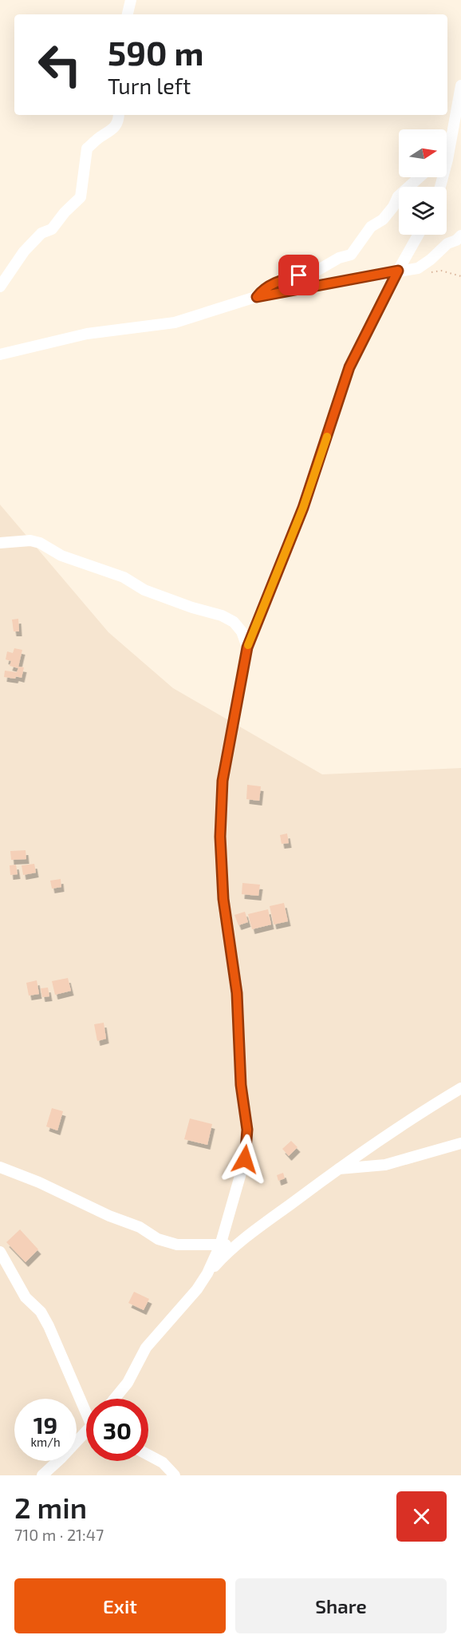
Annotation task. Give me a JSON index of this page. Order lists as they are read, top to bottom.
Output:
{
  "north": "right",
  "page": {
    "turn": ["590 m", "Turn left"],
    "speed": "19 km/h",
    "limit": "30",
    "heading": ["2 min", "710 m · 21:47"],
    "buttons": ["Exit", "Share"]
  }
}
